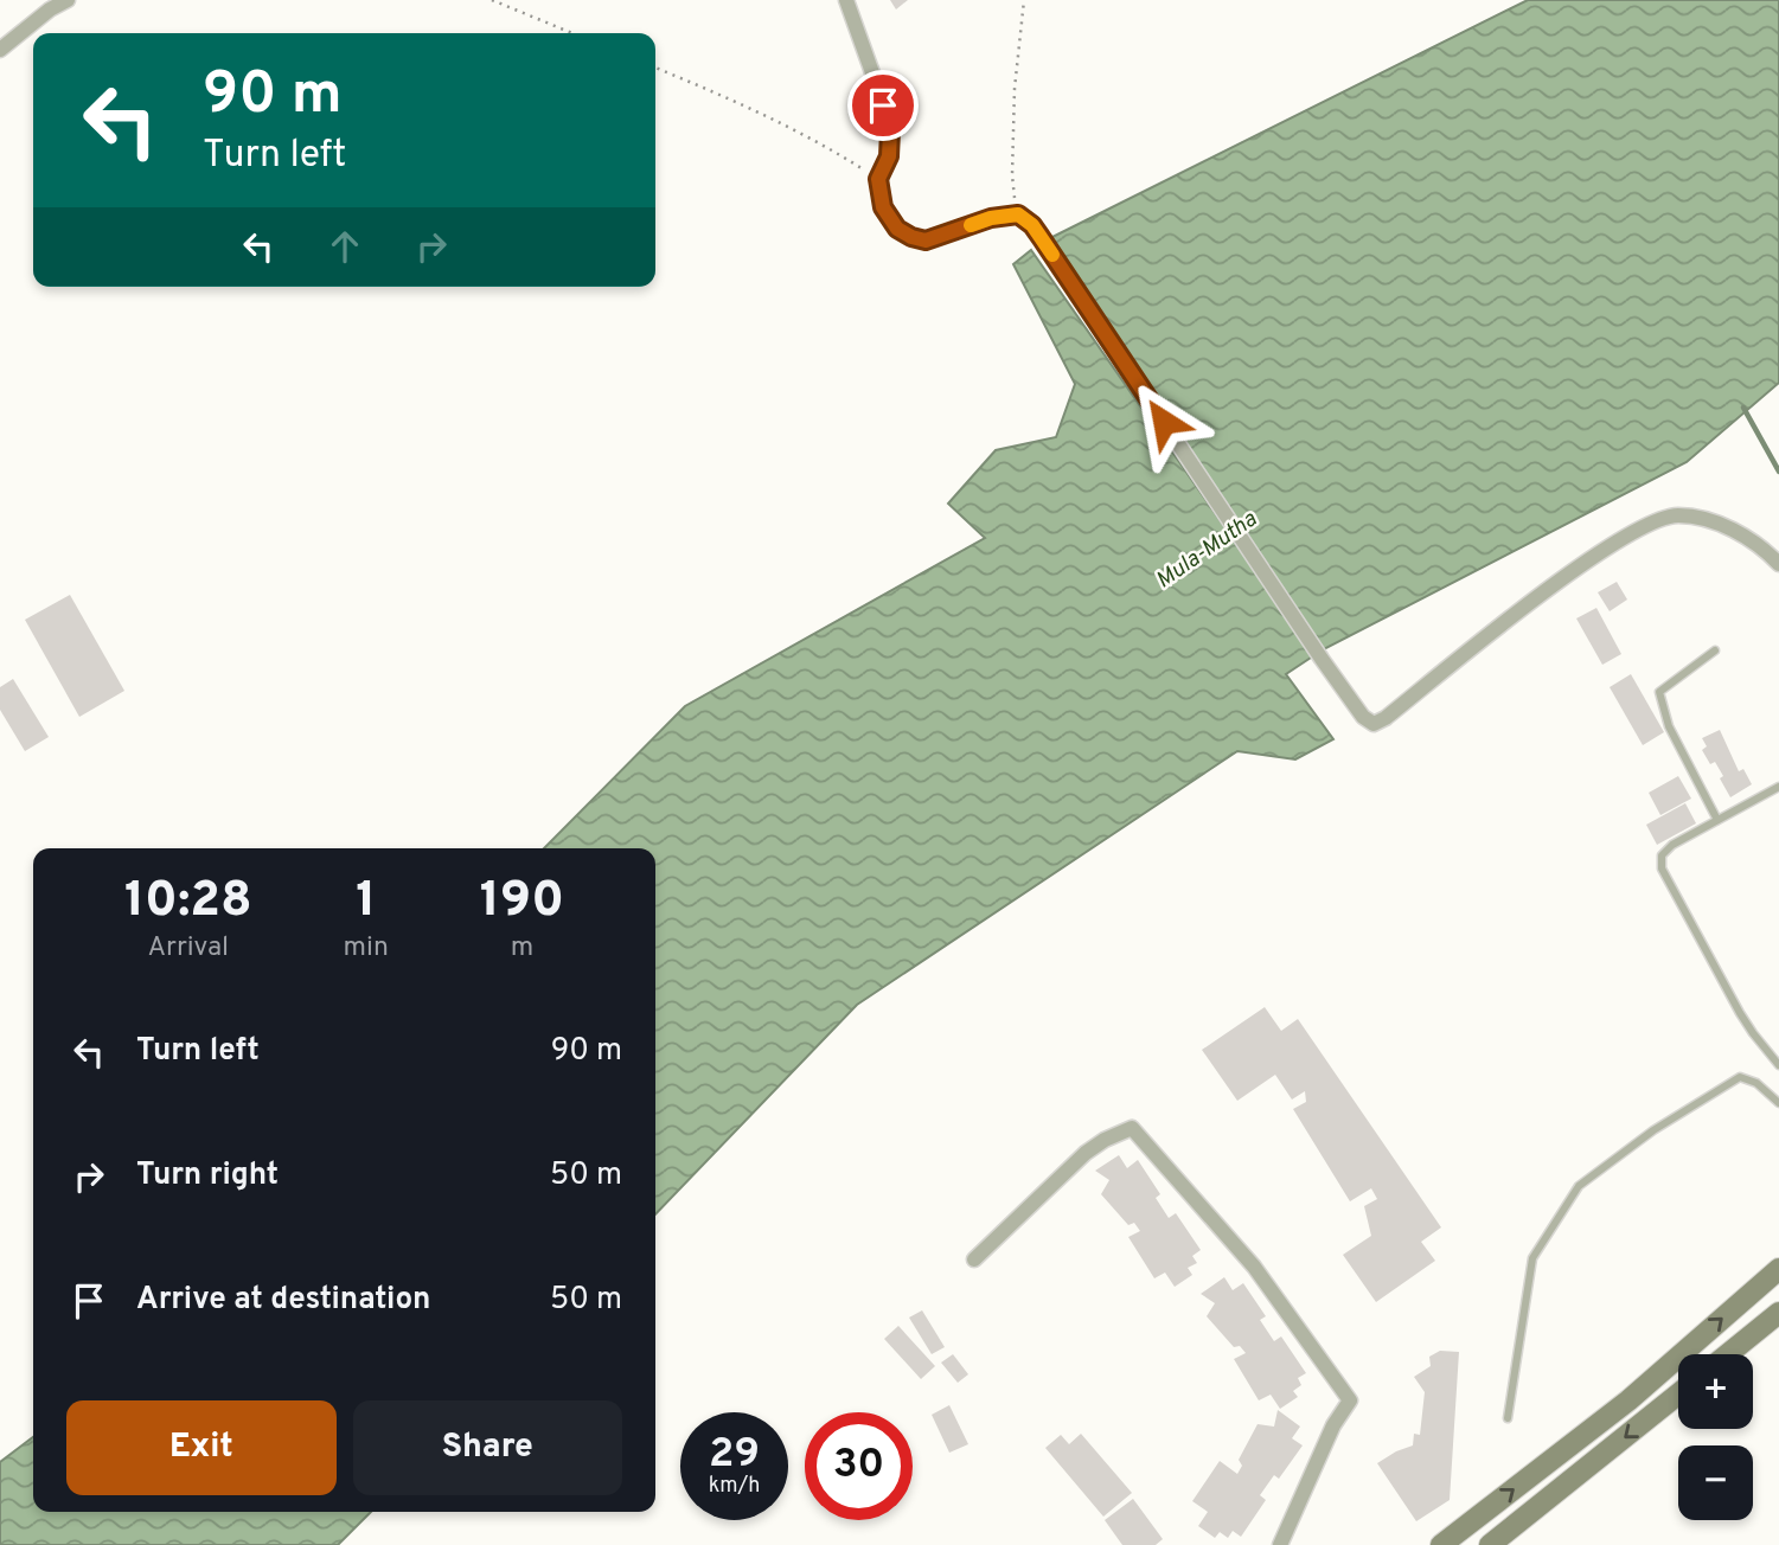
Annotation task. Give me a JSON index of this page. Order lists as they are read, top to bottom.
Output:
{
  "water": ["Mula-Mutha"],
  "page": {
    "turn": ["90 m", "Turn left"],
    "eta": [
      "10:28",
      "Arrival",
      "1",
      "min",
      "190",
      "m"
    ],
    "list": [
      {
        "name": "Turn left",
        "value": "90 m"
      },
      {
        "name": "Turn right",
        "value": "50 m"
      },
      {
        "name": "Arrive at destination",
        "value": "50 m"
      }
    ],
    "map_buttons": ["+", "−"],
    "buttons": ["Exit", "Share"],
    "speed": "29 km/h",
    "limit": "30"
  }
}
